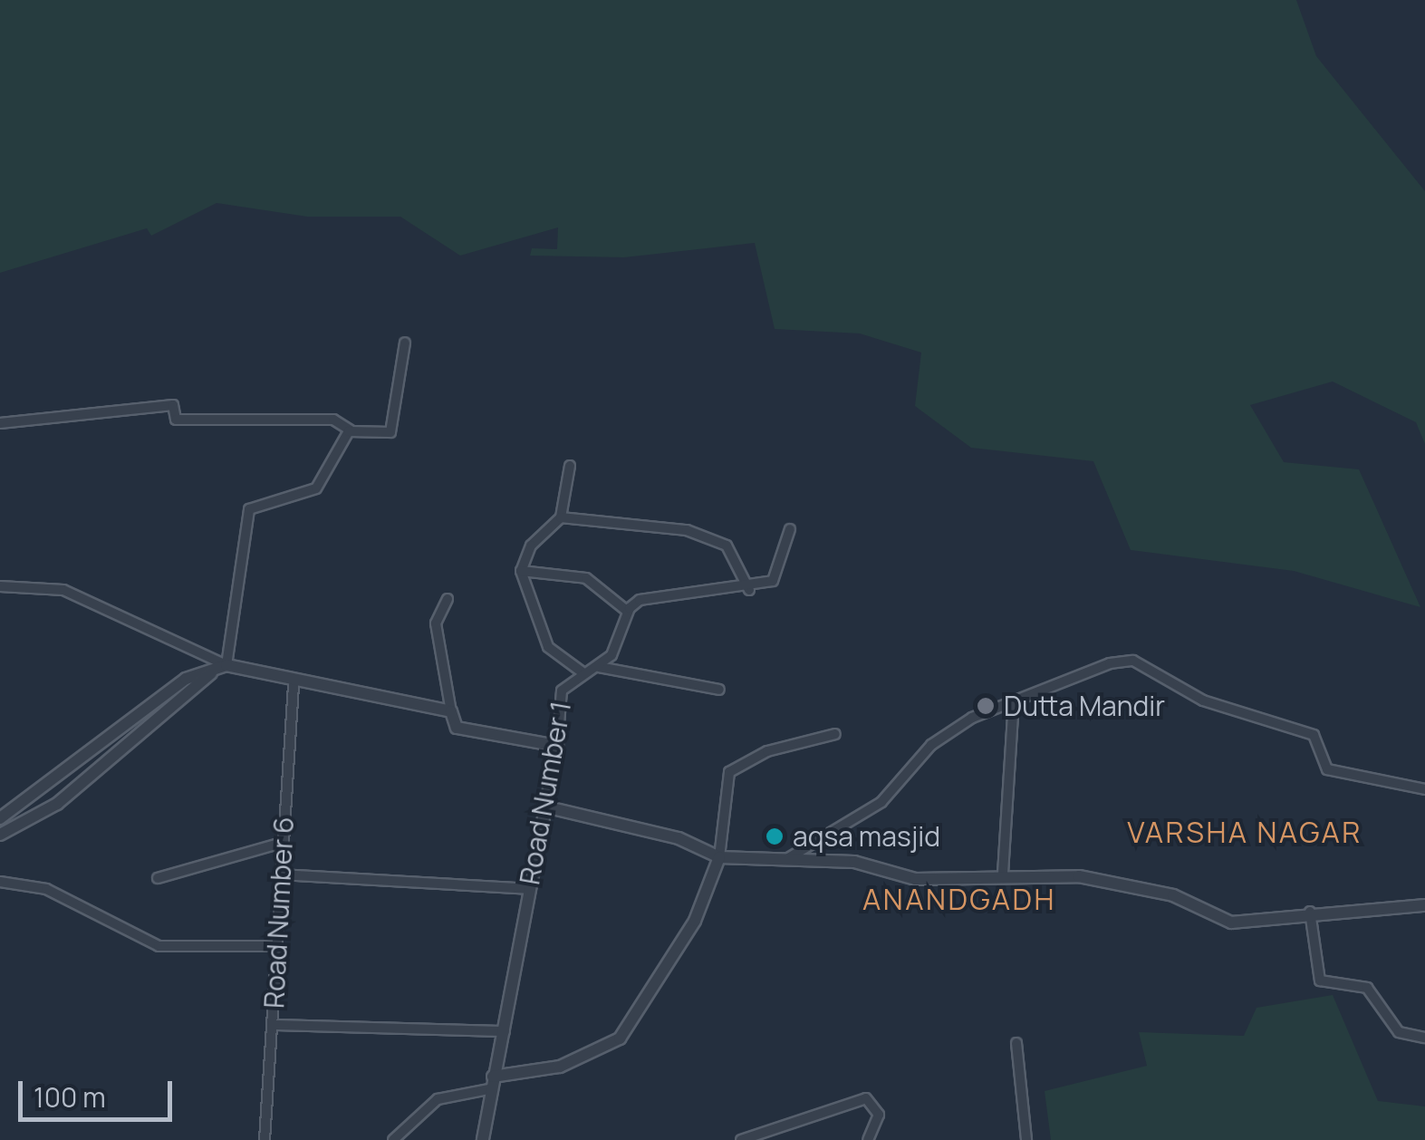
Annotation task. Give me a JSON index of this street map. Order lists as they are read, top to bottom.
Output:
{
  "streets": {
    "street": ["Road Number 1", "Road Number 6"]
  },
  "districts": ["VARSHA NAGAR", "ANANDGADH"],
  "places": ["Dutta Mandir", "aqsa masjid"],
  "scale_bar": "100 m"
}
